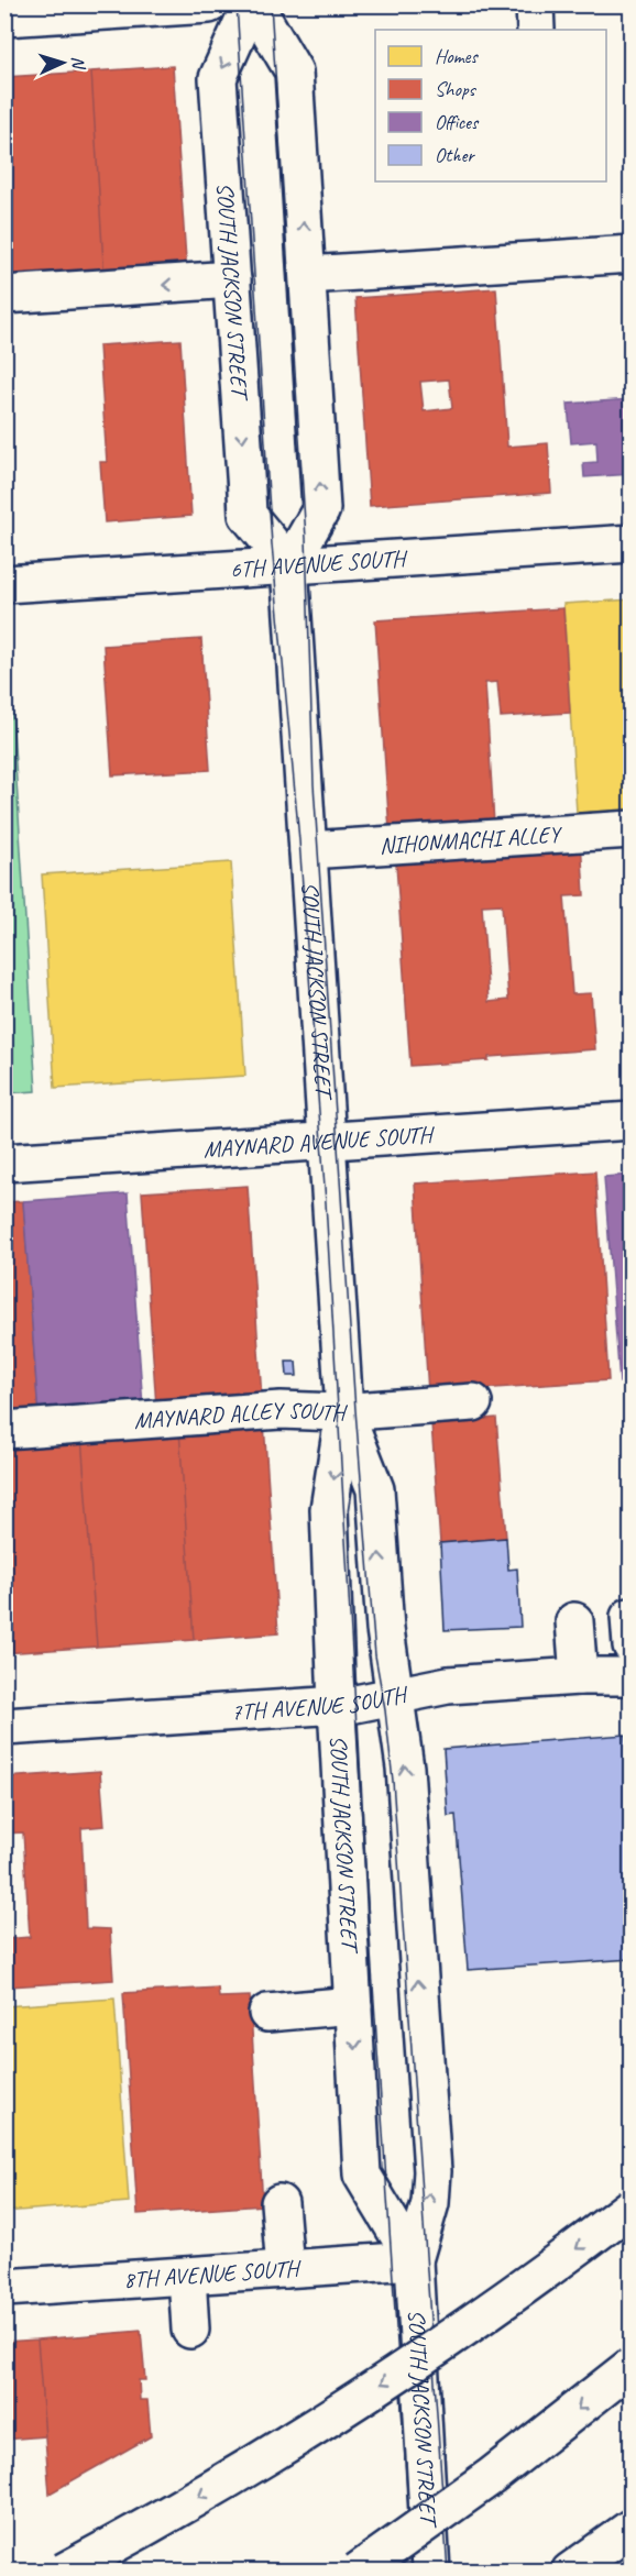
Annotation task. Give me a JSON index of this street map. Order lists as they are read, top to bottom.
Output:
{
  "streets": {
    "main road": [
      "SOUTH JACKSON STREET",
      "6TH AVENUE SOUTH",
      "NIHONMACHI ALLEY",
      "MAYNARD AVENUE SOUTH",
      "MAYNARD ALLEY SOUTH",
      "7TH AVENUE SOUTH",
      "8TH AVENUE SOUTH"
    ]
  },
  "crossings": [
    ["SOUTH JACKSON STREET", "6TH AVENUE SOUTH"],
    ["SOUTH JACKSON STREET", "NIHONMACHI ALLEY"],
    ["SOUTH JACKSON STREET", "MAYNARD AVENUE SOUTH"],
    ["SOUTH JACKSON STREET", "MAYNARD ALLEY SOUTH"],
    ["SOUTH JACKSON STREET", "7TH AVENUE SOUTH"],
    ["SOUTH JACKSON STREET", "8TH AVENUE SOUTH"]
  ],
  "legend": [
    "Homes",
    "Shops",
    "Offices",
    "Other"
  ],
  "north": "right"
}
